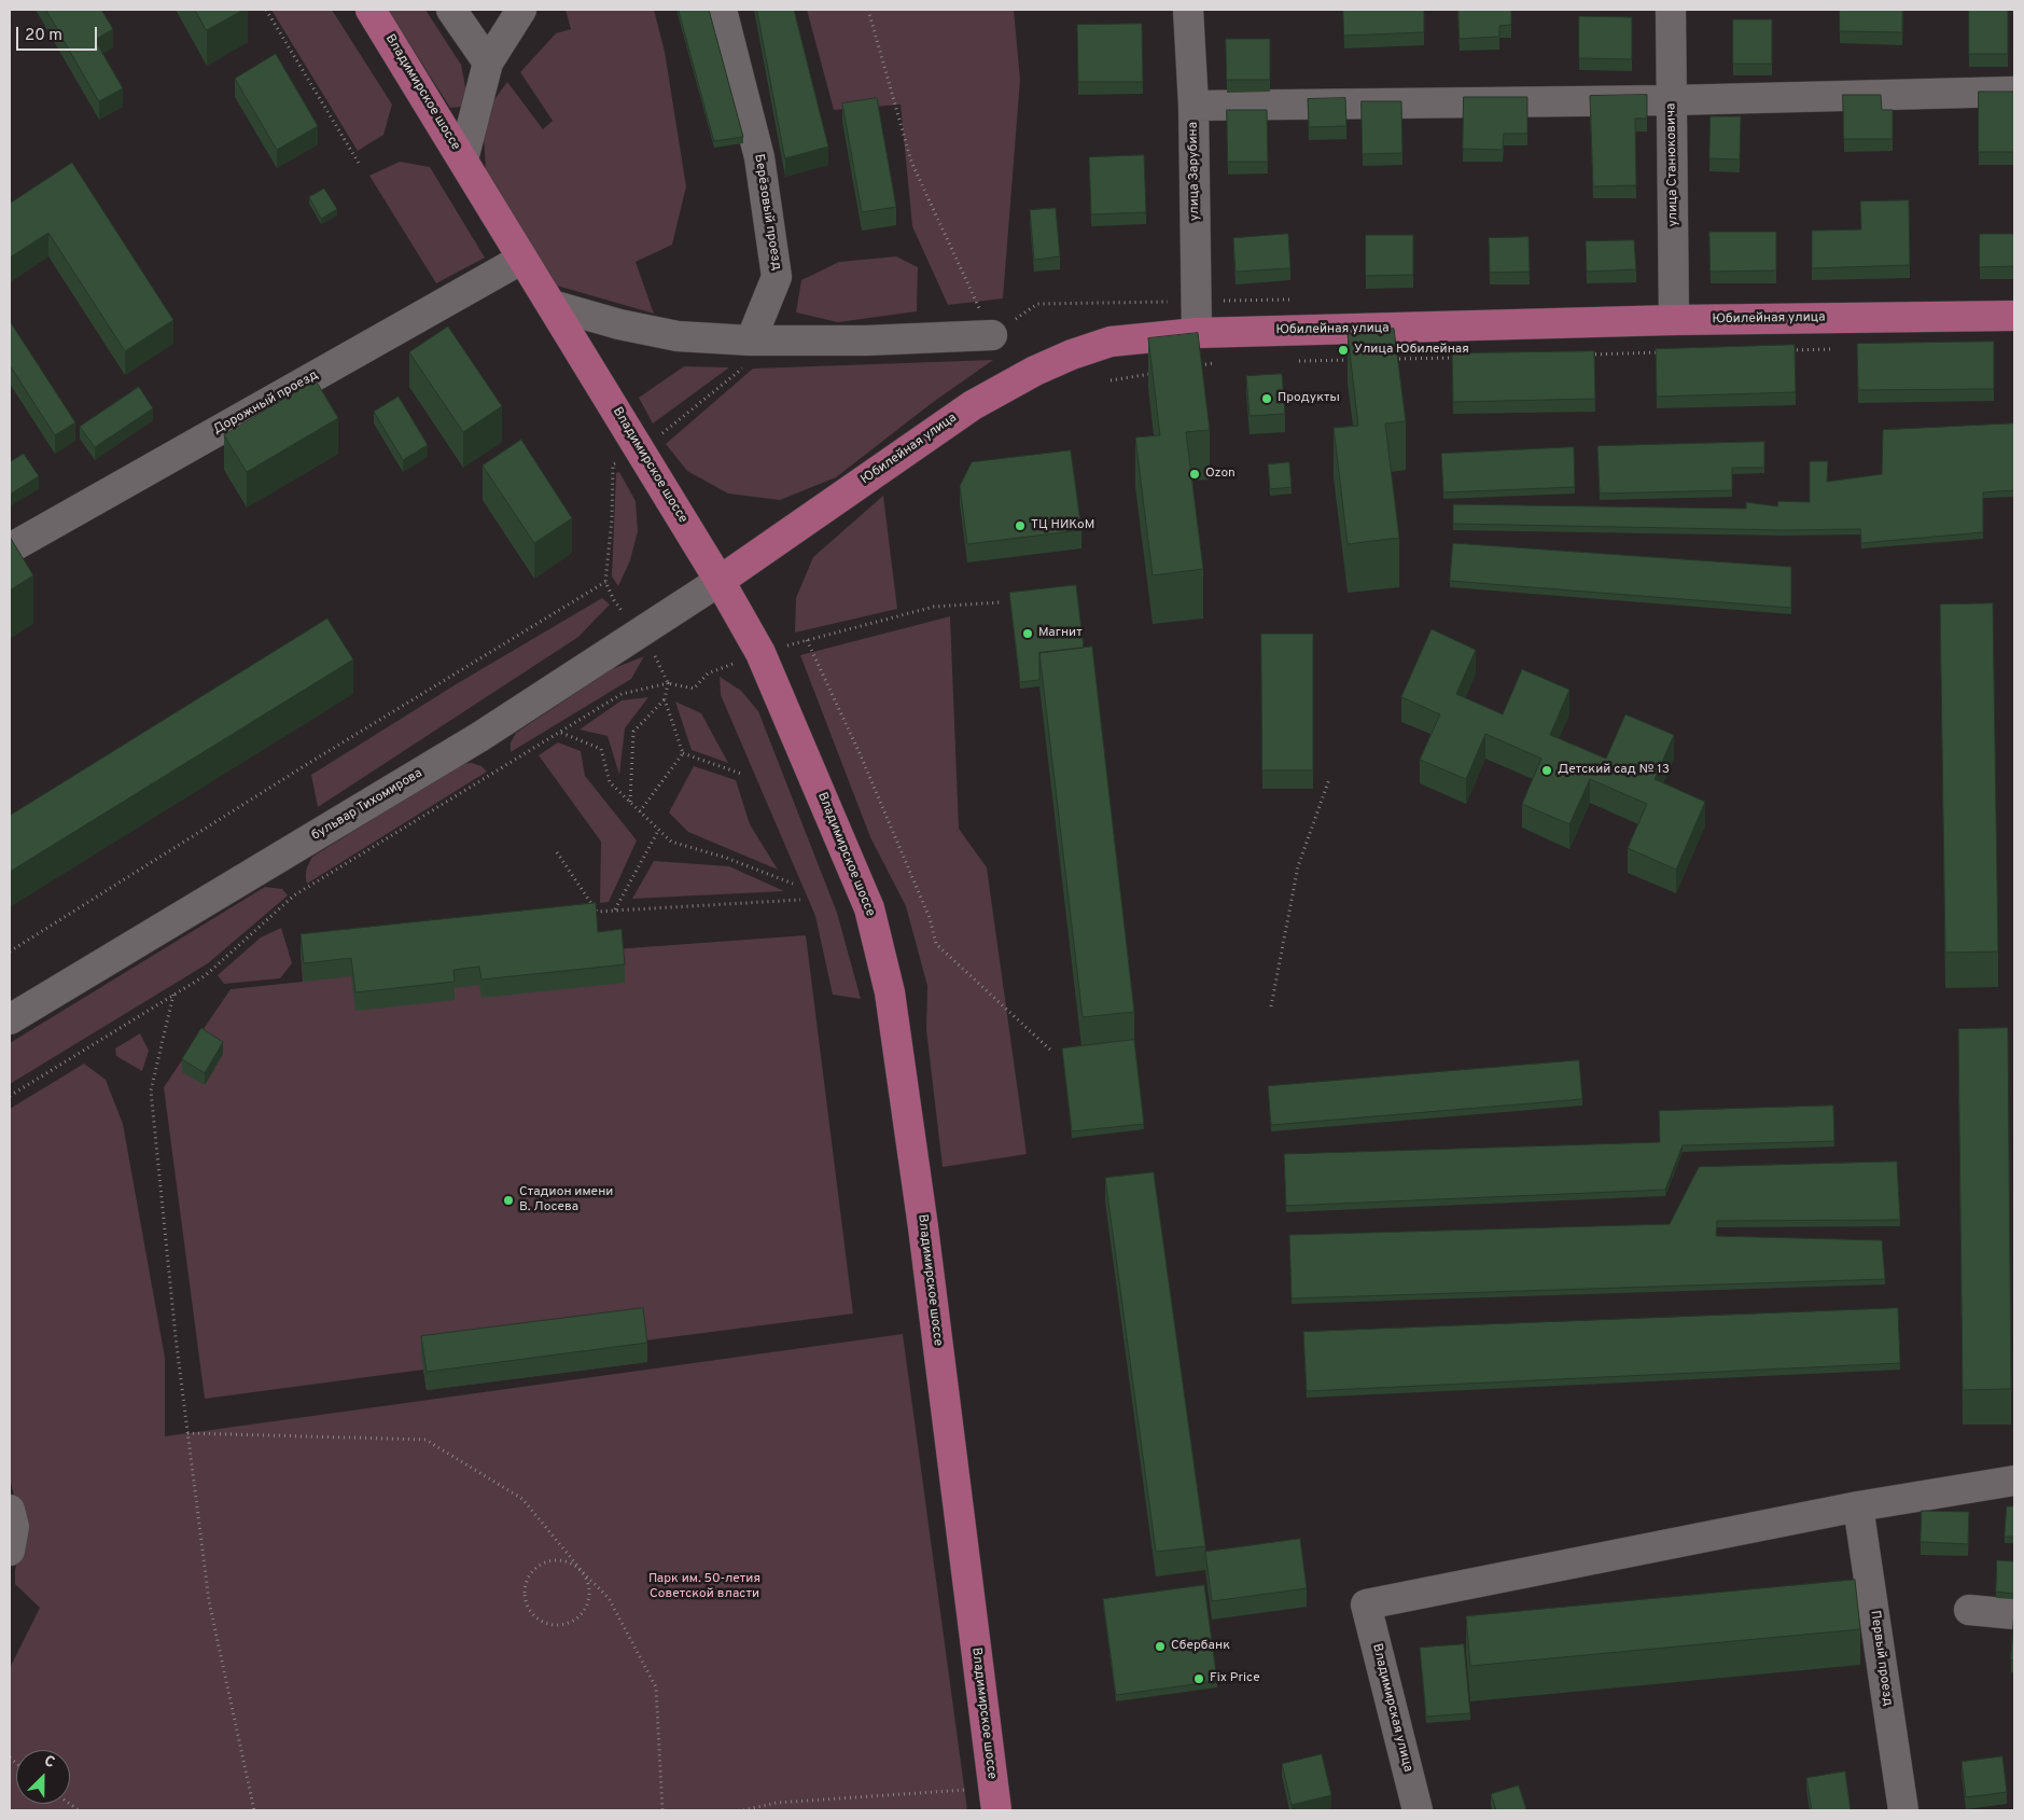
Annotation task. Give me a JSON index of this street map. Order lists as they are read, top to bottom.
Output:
{
  "streets": {
    "main road": ["Владимирское шоссе", "Юбилейная улица"],
    "street": [
      "улица Станюковича",
      "улица Зарубина",
      "Берёзовый проезд",
      "Дорожный проезд",
      "бульвар Тихомирова",
      "Первый проезд",
      "Владимирская улица"
    ]
  },
  "crossings": [
    ["Владимирское шоссе", "Юбилейная улица"],
    ["Владимирское шоссе", "Дорожный проезд"],
    ["Владимирское шоссе", "бульвар Тихомирова"],
    ["улица Станюковича", "Юбилейная улица"],
    ["улица Зарубина", "Юбилейная улица"],
    ["Юбилейная улица", "бульвар Тихомирова"],
    ["Первый проезд", "Владимирская улица"]
  ],
  "parks": ["Парк им. 50-летия Советской власти"],
  "places": [
    "Улица Юбилейная",
    "Продукты",
    "Ozon",
    "ТЦ НИКоМ",
    "Магнит",
    "Детский сад № 13",
    "Стадион имени В. Лосева",
    "Сбербанк",
    "Fix Price"
  ],
  "scale_bar": "20 m",
  "north": "top right"
}
